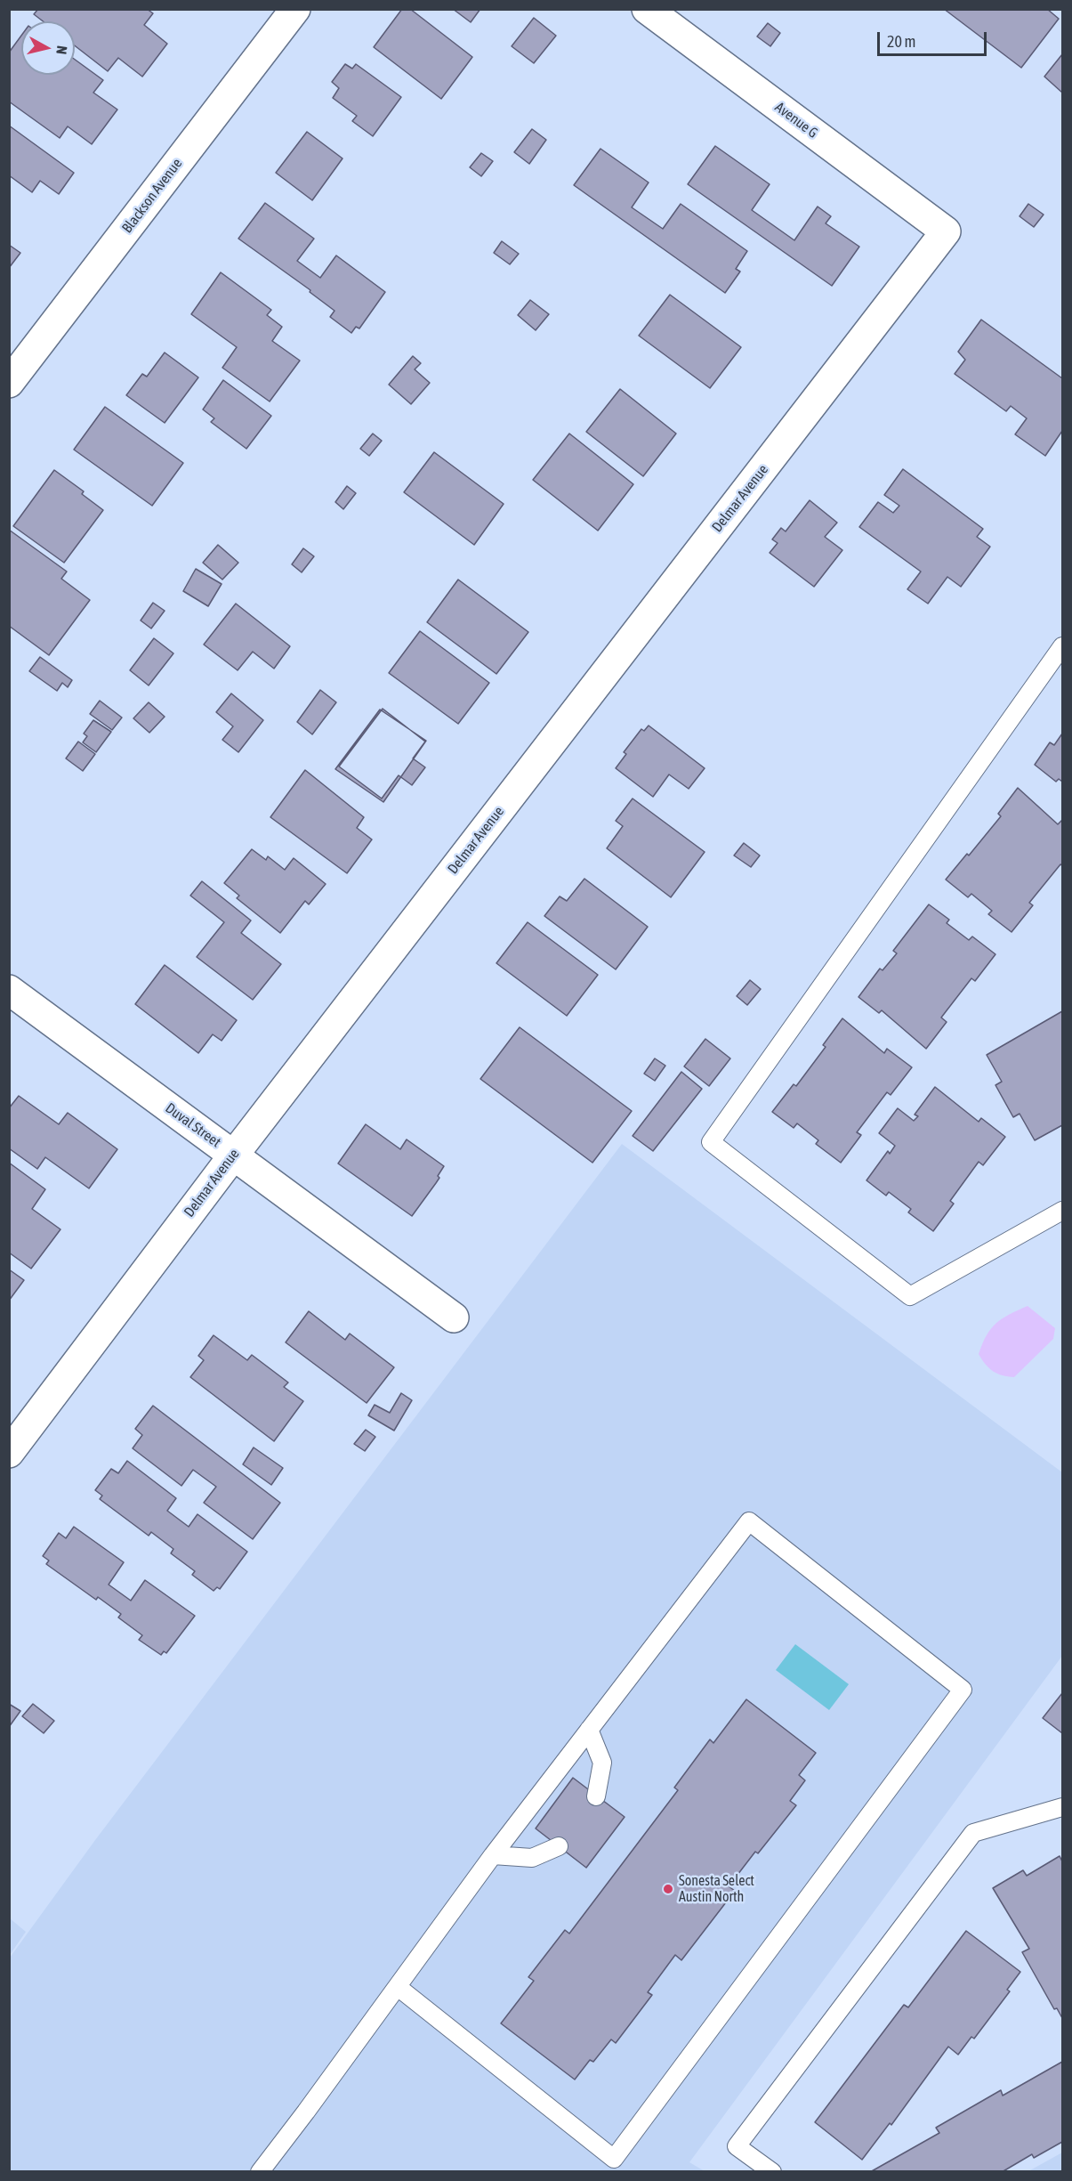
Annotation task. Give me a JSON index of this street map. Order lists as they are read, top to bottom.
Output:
{
  "streets": {
    "street": [
      "Avenue G",
      "Blackson Avenue",
      "Delmar Avenue",
      "Duval Street"
    ]
  },
  "crossings": [
    ["Avenue G", "Delmar Avenue"],
    ["Delmar Avenue", "Duval Street"]
  ],
  "places": ["Sonesta Select Austin North"],
  "scale_bar": "20 m",
  "north": "right"
}
